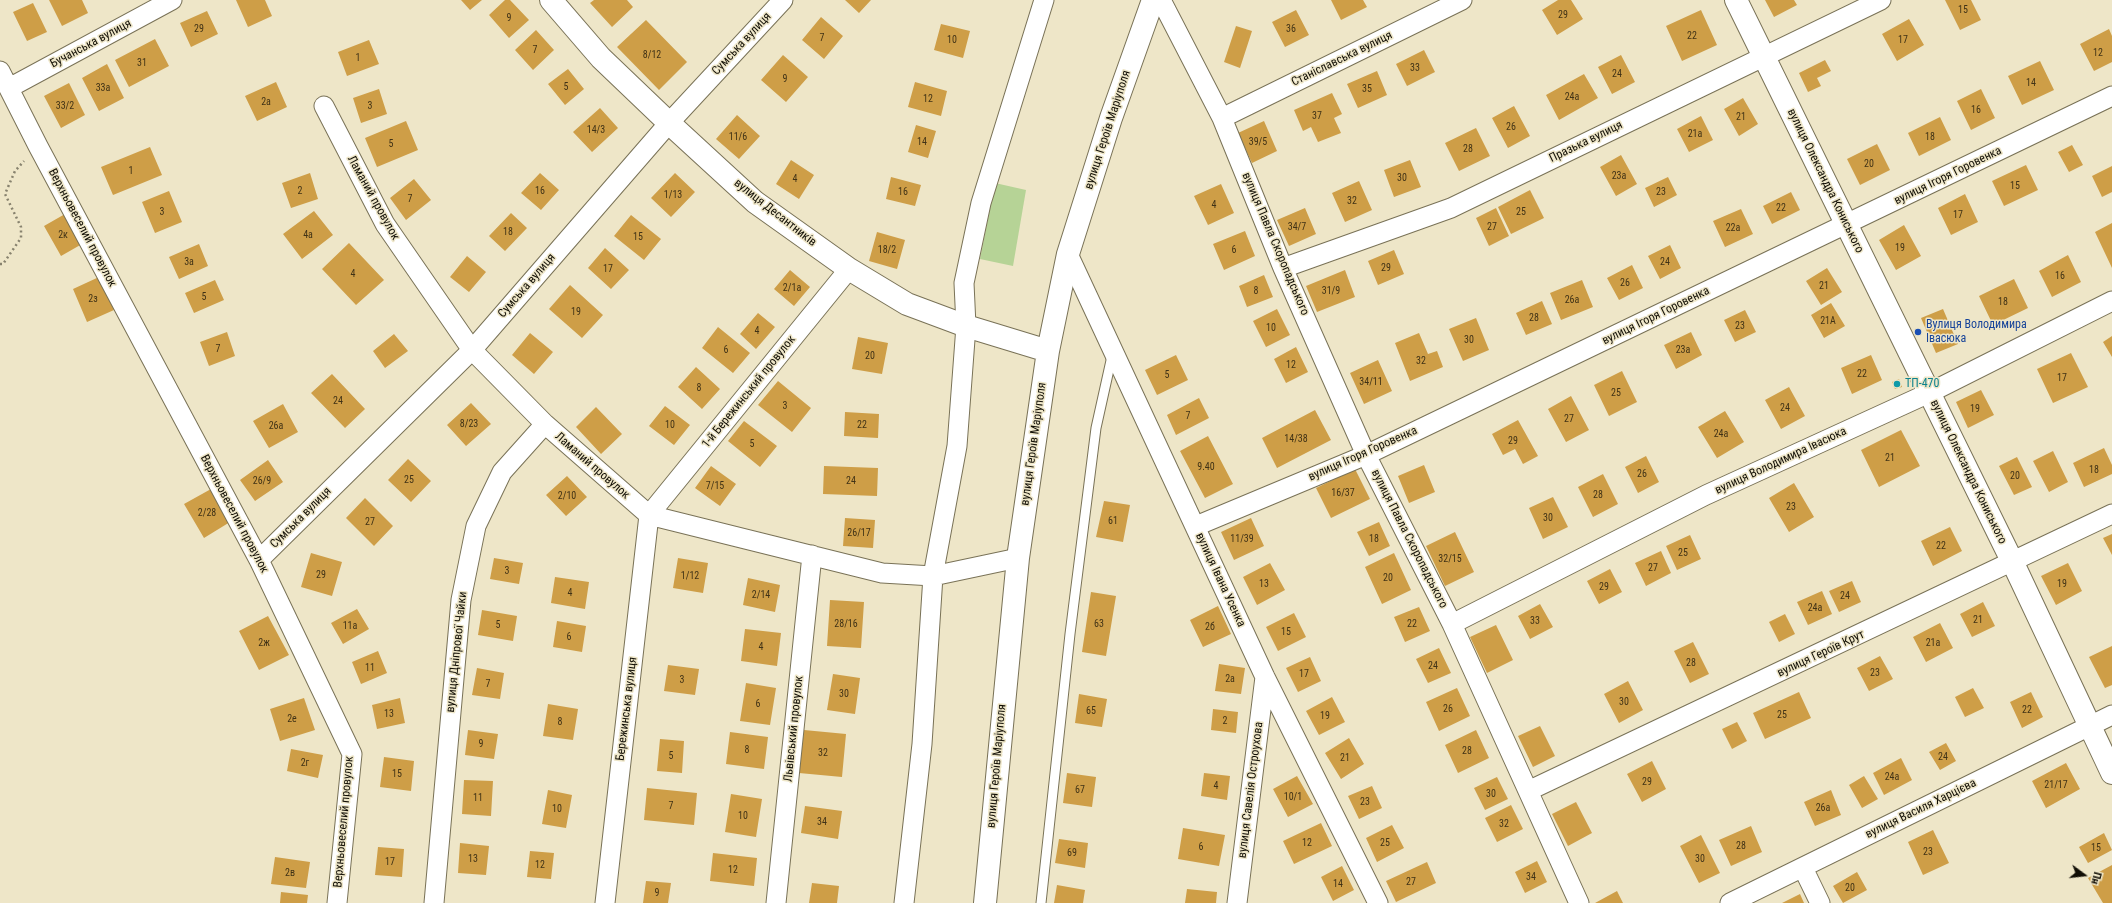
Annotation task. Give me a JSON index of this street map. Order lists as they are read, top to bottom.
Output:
{
  "streets": {
    "street": [
      "Бучанська вулиця",
      "Сумська вулиця",
      "Станіславська вулиця",
      "вулиця Героїв Маріуполя",
      "Празька вулиця",
      "вулиця Ігоря Горовенка",
      "вулиця Олександра Кониського",
      "Ламаний провулок",
      "вулиця Десантників",
      "Верхньовеселий провулок",
      "вулиця Павла Скоропадського",
      "1-й Бережинський провулок",
      "вулиця Володимира Івасюка",
      "вулиця Івана Усенка",
      "вулиця Дніпрової Чайки",
      "вулиця Героїв Крут",
      "Бережинська вулиця",
      "Львівський провулок",
      "вулиця Савелія Остроухова",
      "вулиця Василя Харцієва"
    ]
  },
  "crossings": [
    ["Бучанська вулиця", "Верхньовеселий провулок"],
    ["Сумська вулиця", "Ламаний провулок"],
    ["Сумська вулиця", "вулиця Десантників"],
    ["Сумська вулиця", "Верхньовеселий провулок"],
    ["Станіславська вулиця", "вулиця Павла Скоропадського"],
    ["вулиця Героїв Маріуполя", "Ламаний провулок"],
    ["вулиця Героїв Маріуполя", "вулиця Десантників"],
    ["вулиця Героїв Маріуполя", "вулиця Івана Усенка"],
    ["Празька вулиця", "вулиця Олександра Кониського"],
    ["Празька вулиця", "вулиця Павла Скоропадського"],
    ["вулиця Ігоря Горовенка", "вулиця Олександра Кониського"],
    ["вулиця Ігоря Горовенка", "вулиця Павла Скоропадського"],
    ["вулиця Ігоря Горовенка", "вулиця Івана Усенка"],
    ["вулиця Олександра Кониського", "вулиця Володимира Івасюка"],
    ["вулиця Олександра Кониського", "вулиця Героїв Крут"],
    ["вулиця Олександра Кониського", "вулиця Василя Харцієва"],
    ["Ламаний провулок", "1-й Бережинський провулок"],
    ["Ламаний провулок", "вулиця Дніпрової Чайки"],
    ["Ламаний провулок", "Бережинська вулиця"],
    ["Ламаний провулок", "Львівський провулок"],
    ["вулиця Десантників", "1-й Бережинський провулок"],
    ["вулиця Павла Скоропадського", "вулиця Володимира Івасюка"],
    ["вулиця Павла Скоропадського", "вулиця Героїв Крут"],
    ["1-й Бережинський провулок", "Бережинська вулиця"],
    ["вулиця Івана Усенка", "вулиця Савелія Остроухова"]
  ],
  "places": ["Вулиця Володимира Івасюка", "ТП-470"],
  "house_numbers": [
    "15",
    "29",
    "9",
    "29",
    "36",
    "22",
    "7",
    "10",
    "17",
    "7",
    "12",
    "8/12",
    "1",
    "31",
    "33",
    "24",
    "9",
    "14",
    "5",
    "33а",
    "35",
    "24а",
    "12",
    "2а",
    "33/2",
    "3",
    "16",
    "37",
    "21",
    "26",
    "14/3",
    "21а",
    "11/6",
    "18",
    "14",
    "39/5",
    "5",
    "28",
    "20",
    "1",
    "23а",
    "30",
    "4",
    "15",
    "2",
    "16",
    "16",
    "23",
    "1/13",
    "7",
    "32",
    "4",
    "22",
    "3",
    "25",
    "17",
    "34/7",
    "27",
    "22а",
    "18",
    "2к",
    "4а",
    "15",
    "19",
    "18/2",
    "6",
    "3а",
    "24",
    "29",
    "17",
    "4",
    "16",
    "26",
    "21",
    "2/1а",
    "8",
    "31/9",
    "5",
    "2з",
    "26а",
    "18",
    "19",
    "28",
    "21А",
    "23",
    "10",
    "4",
    "30",
    "7",
    "6",
    "23а",
    "20",
    "32",
    "12",
    "22",
    "5",
    "17",
    "34/11",
    "8",
    "25",
    "24",
    "3",
    "24",
    "19",
    "7",
    "27",
    "8/23",
    "10",
    "22",
    "26а",
    "24а",
    "14/38",
    "29",
    "5",
    "21",
    "9.40",
    "18",
    "26",
    "20",
    "25",
    "26/9",
    "24",
    "7/15",
    "16/37",
    "28",
    "2/10",
    "23",
    "2/28",
    "30",
    "61",
    "27",
    "26/17",
    "11/39",
    "18",
    "22",
    "25",
    "32/15",
    "27",
    "3",
    "29",
    "1/12",
    "20",
    "13",
    "19",
    "29",
    "4",
    "2/14",
    "24",
    "24а",
    "21",
    "33",
    "28/16",
    "63",
    "22",
    "5",
    "11а",
    "2б",
    "15",
    "6",
    "2ж",
    "21а",
    "4",
    "28",
    "24",
    "11",
    "23",
    "17",
    "2а",
    "3",
    "7",
    "30",
    "30",
    "6",
    "26",
    "22",
    "65",
    "13",
    "25",
    "19",
    "2е",
    "2",
    "8",
    "9",
    "8",
    "28",
    "32",
    "5",
    "24",
    "21",
    "2г",
    "15",
    "24а",
    "29",
    "21/17",
    "4",
    "67",
    "30",
    "10/1",
    "11",
    "23",
    "7",
    "26а",
    "10",
    "10",
    "34",
    "32",
    "12",
    "25",
    "28",
    "6",
    "15",
    "23",
    "69",
    "13",
    "30",
    "17",
    "12",
    "12",
    "2в",
    "34",
    "27",
    "14",
    "20",
    "9"
  ],
  "north": "right"
}
